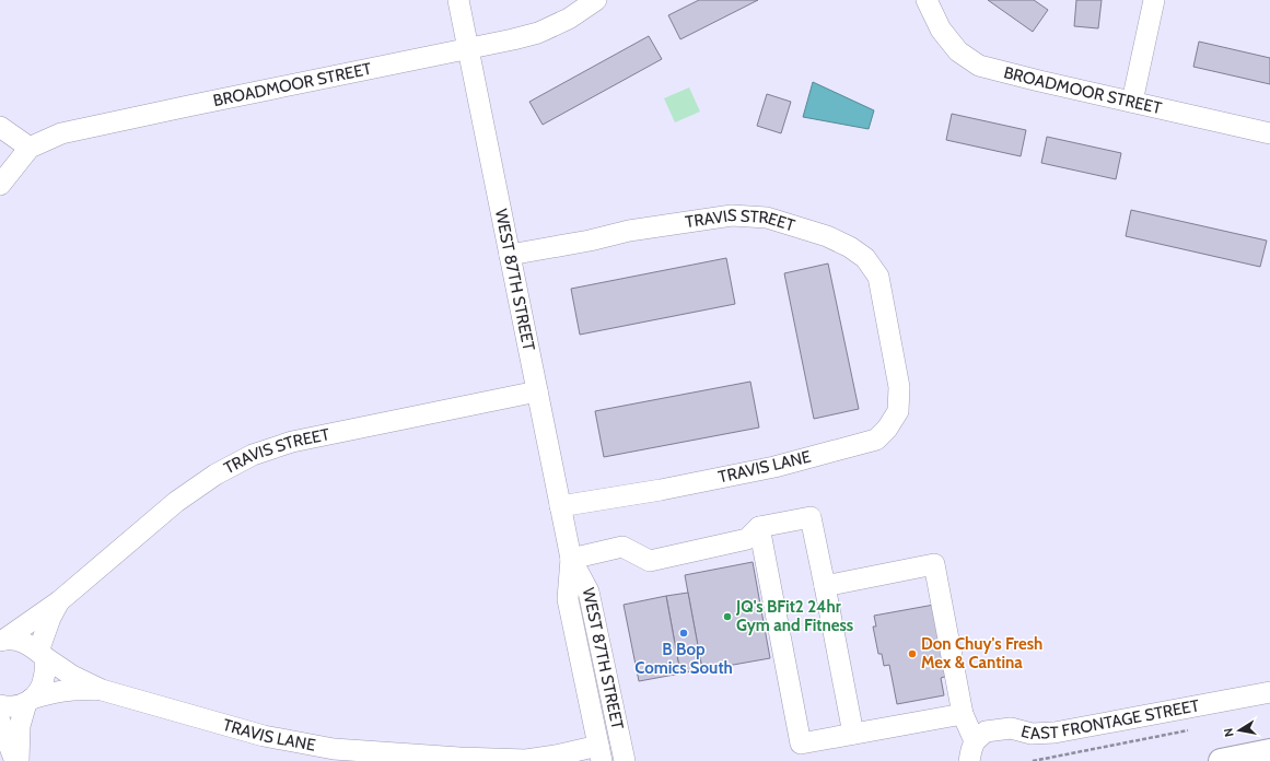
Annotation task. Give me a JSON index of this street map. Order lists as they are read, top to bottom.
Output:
{
  "streets": {
    "street": [
      "BROADMOOR STREET",
      "TRAVIS STREET",
      "WEST 87TH STREET",
      "TRAVIS LANE",
      "EAST FRONTAGE STREET"
    ]
  },
  "crossings": [
    ["BROADMOOR STREET", "WEST 87TH STREET"],
    ["TRAVIS STREET", "WEST 87TH STREET"],
    ["TRAVIS STREET", "TRAVIS LANE"],
    ["WEST 87TH STREET", "TRAVIS LANE"]
  ],
  "places": ["JQ's BFit2 24hr Gym and Fitness", "B Bop Comics South", "Don Chuy's Fresh Mex & Cantina"],
  "north": "left"
}
